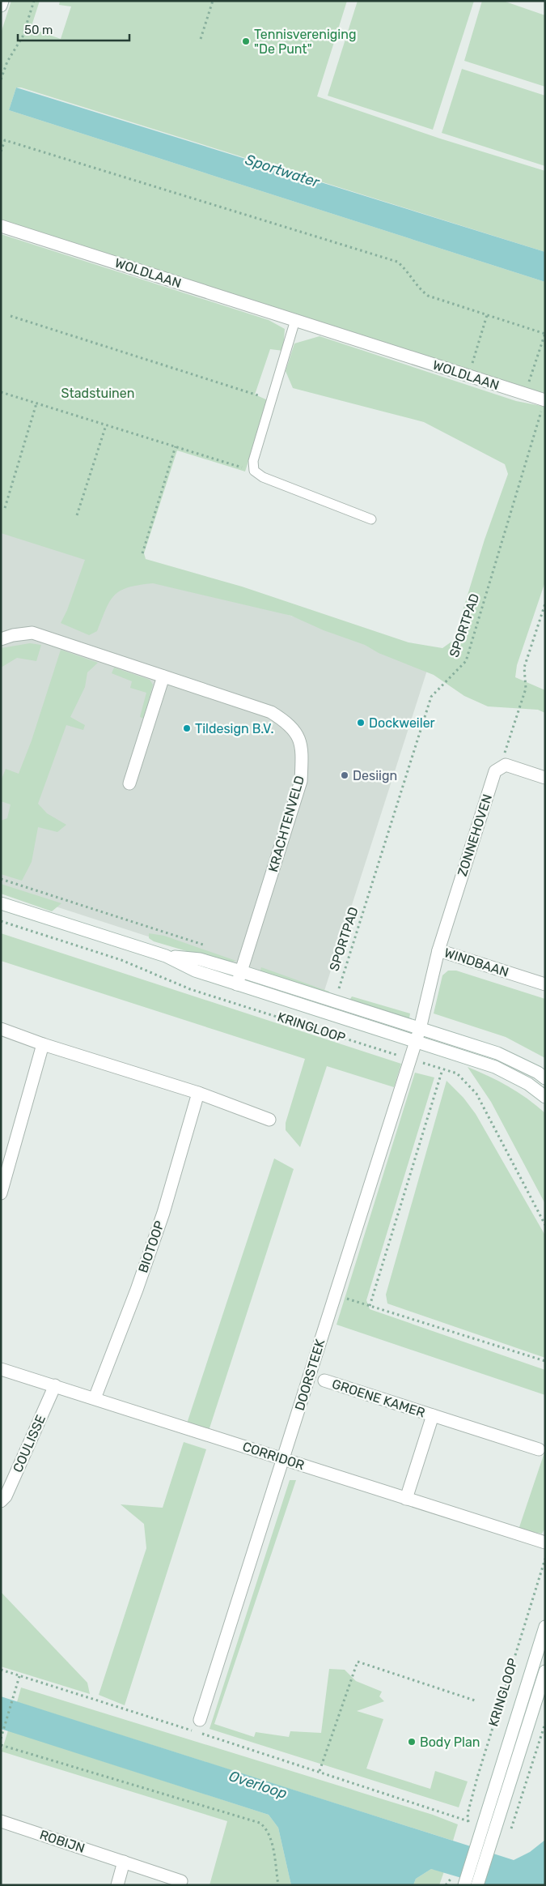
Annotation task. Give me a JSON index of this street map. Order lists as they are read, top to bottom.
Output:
{
  "streets": {
    "street": [
      "WOLDLAAN",
      "KRACHTENVELD",
      "ZONNEHOVEN",
      "WINDBAAN",
      "KRINGLOOP",
      "BIOTOOP",
      "DOORSTEEK",
      "GROENE KAMER",
      "COULISSE",
      "CORRIDOR",
      "ROBIJN"
    ],
    "path": ["SPORTPAD"]
  },
  "crossings": [
    ["WOLDLAAN", "SPORTPAD"],
    ["SPORTPAD", "KRINGLOOP"],
    ["KRACHTENVELD", "KRINGLOOP"],
    ["ZONNEHOVEN", "WINDBAAN"],
    ["WINDBAAN", "KRINGLOOP"],
    ["WINDBAAN", "DOORSTEEK"],
    ["KRINGLOOP", "DOORSTEEK"],
    ["BIOTOOP", "CORRIDOR"],
    ["DOORSTEEK", "CORRIDOR"],
    ["GROENE KAMER", "CORRIDOR"],
    ["COULISSE", "CORRIDOR"]
  ],
  "water": ["Sportwater", "Overloop"],
  "parks": ["Stadstuinen"],
  "places": [
    "Tennisvereniging \"De Punt\"",
    "Dockweiler",
    "Tildesign B.V.",
    "Desiign",
    "Body Plan"
  ],
  "scale_bar": "50 m"
}
